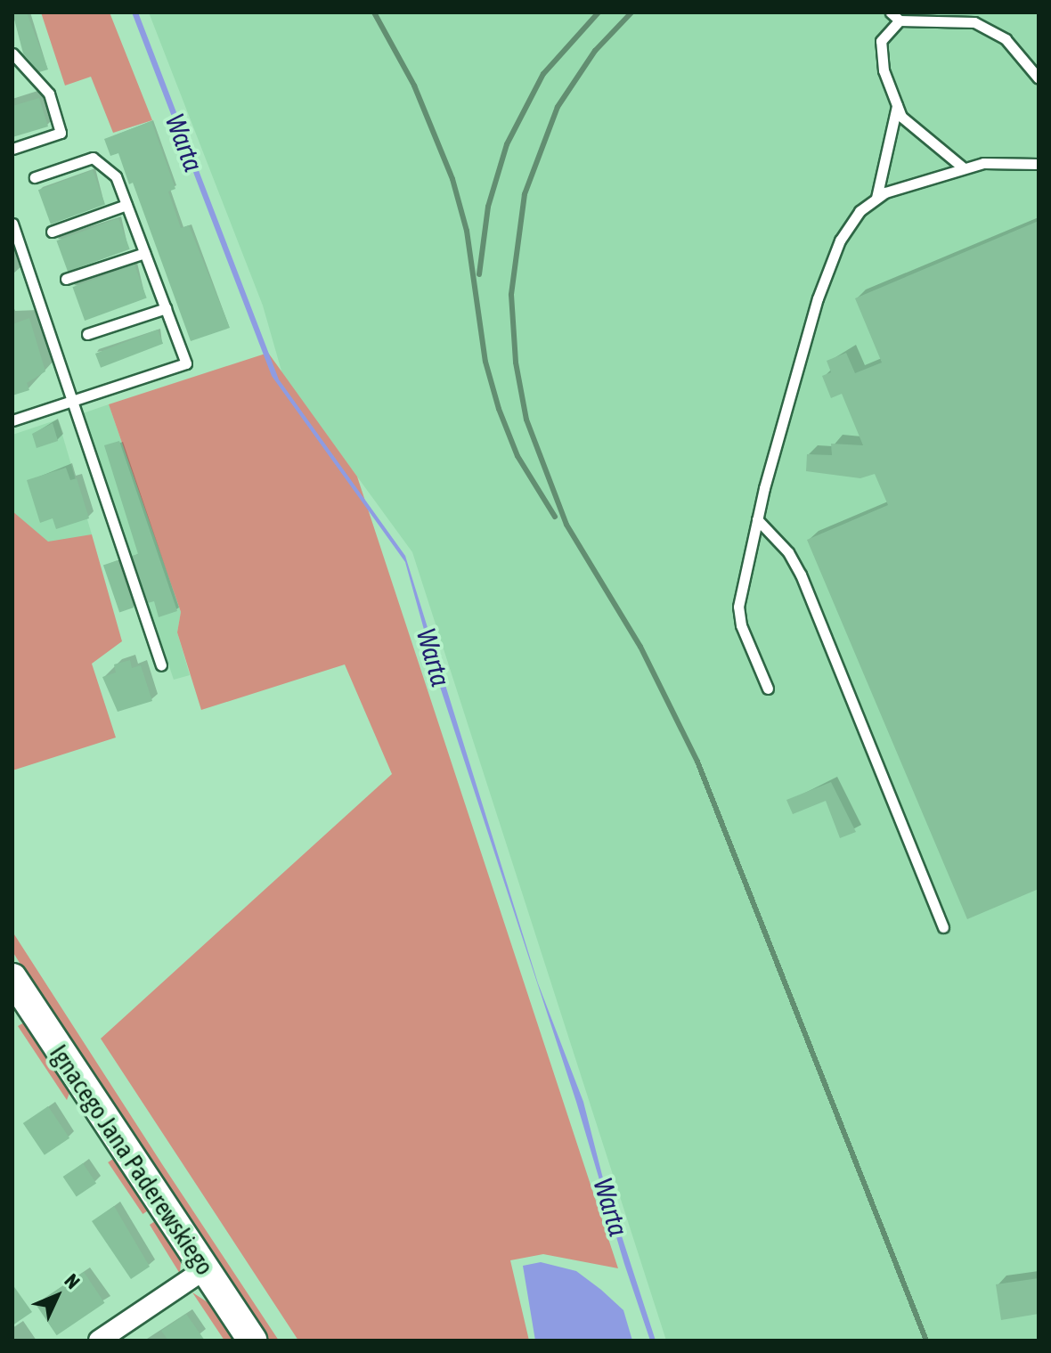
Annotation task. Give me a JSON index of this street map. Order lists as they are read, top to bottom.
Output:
{
  "streets": {
    "main road": ["Ignacego Jana Paderewskiego"]
  },
  "water": ["Warta"],
  "north": "top right"
}
